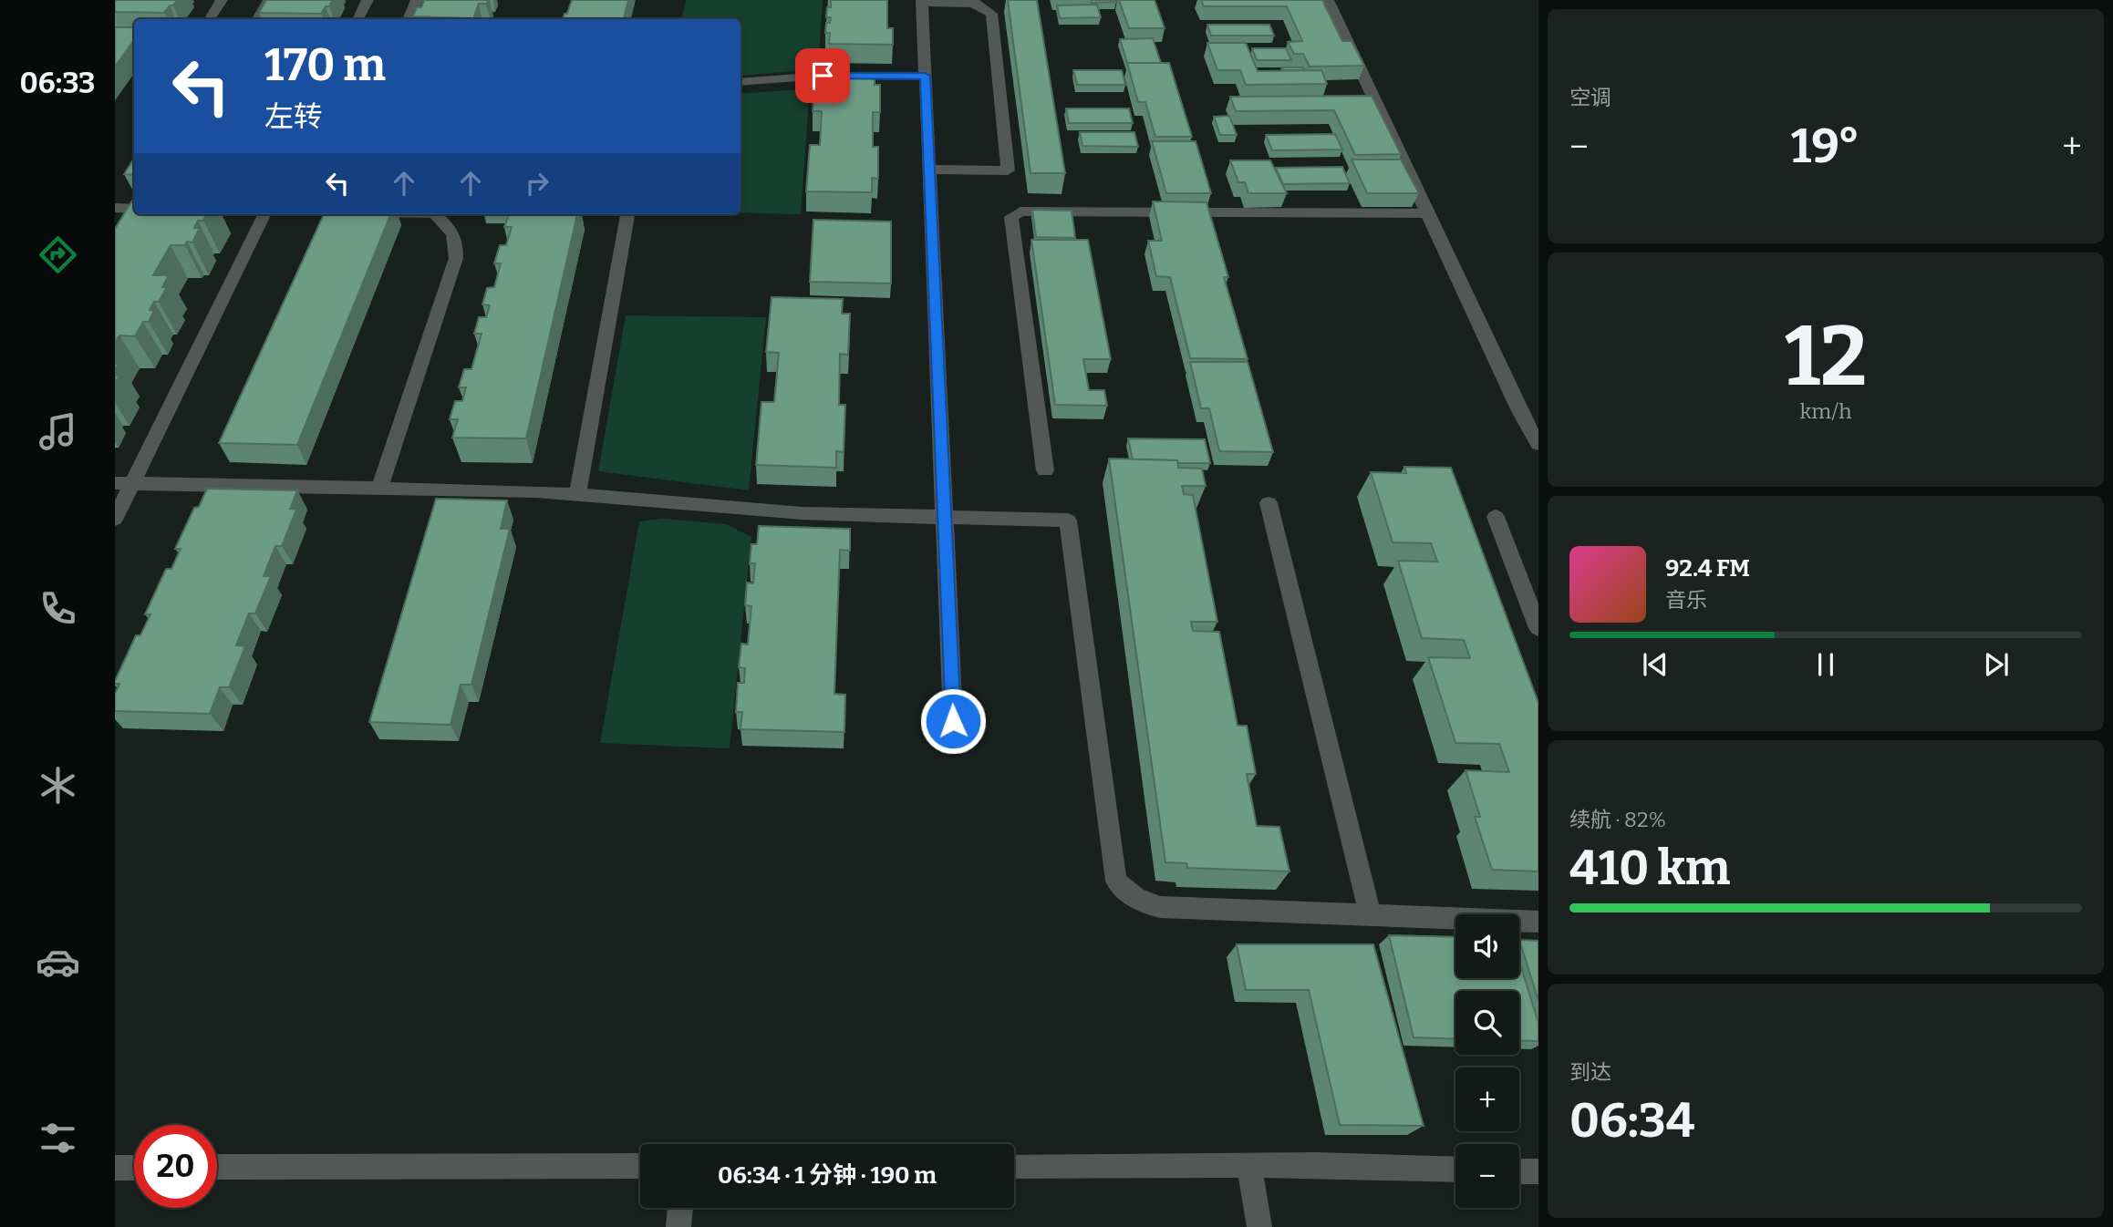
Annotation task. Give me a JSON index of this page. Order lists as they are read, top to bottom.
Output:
{
  "page": {
    "tabs": "06:33",
    "tile": [
      "空调",
      ["12", "km/h"],
      ["续航 · 82%", "410 km"],
      ["到达", "06:34"]
    ],
    "turn": ["170 m", "左转"],
    "heat": ["−", "19°", "+"],
    "song": ["92.4 FM", "音乐"],
    "map_buttons": ["+", "−"],
    "limit": "20",
    "trip": "06:34 · 1 分钟 · 190 m"
  }
}
